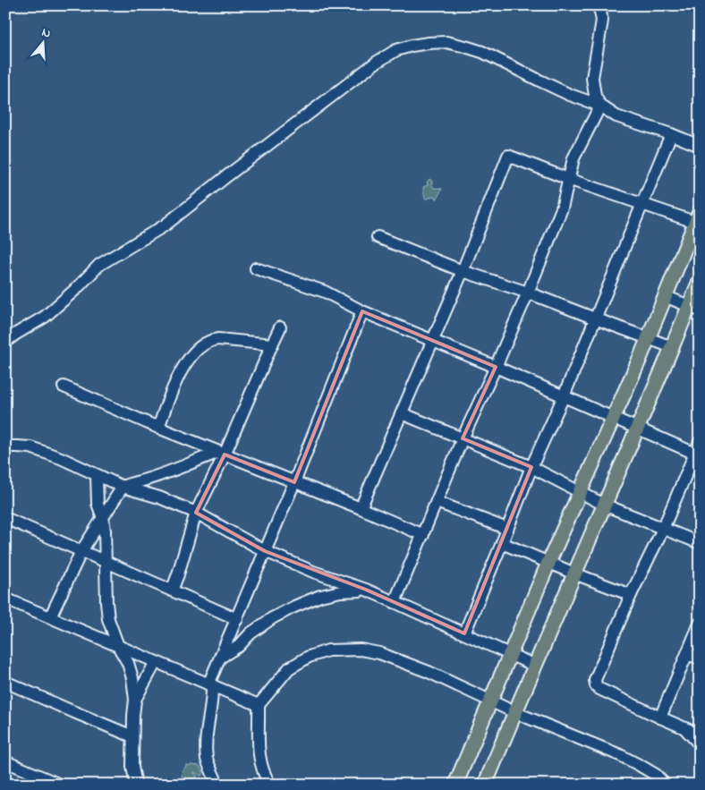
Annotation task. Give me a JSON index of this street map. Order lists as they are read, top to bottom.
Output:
{
  "north": "top"
}
